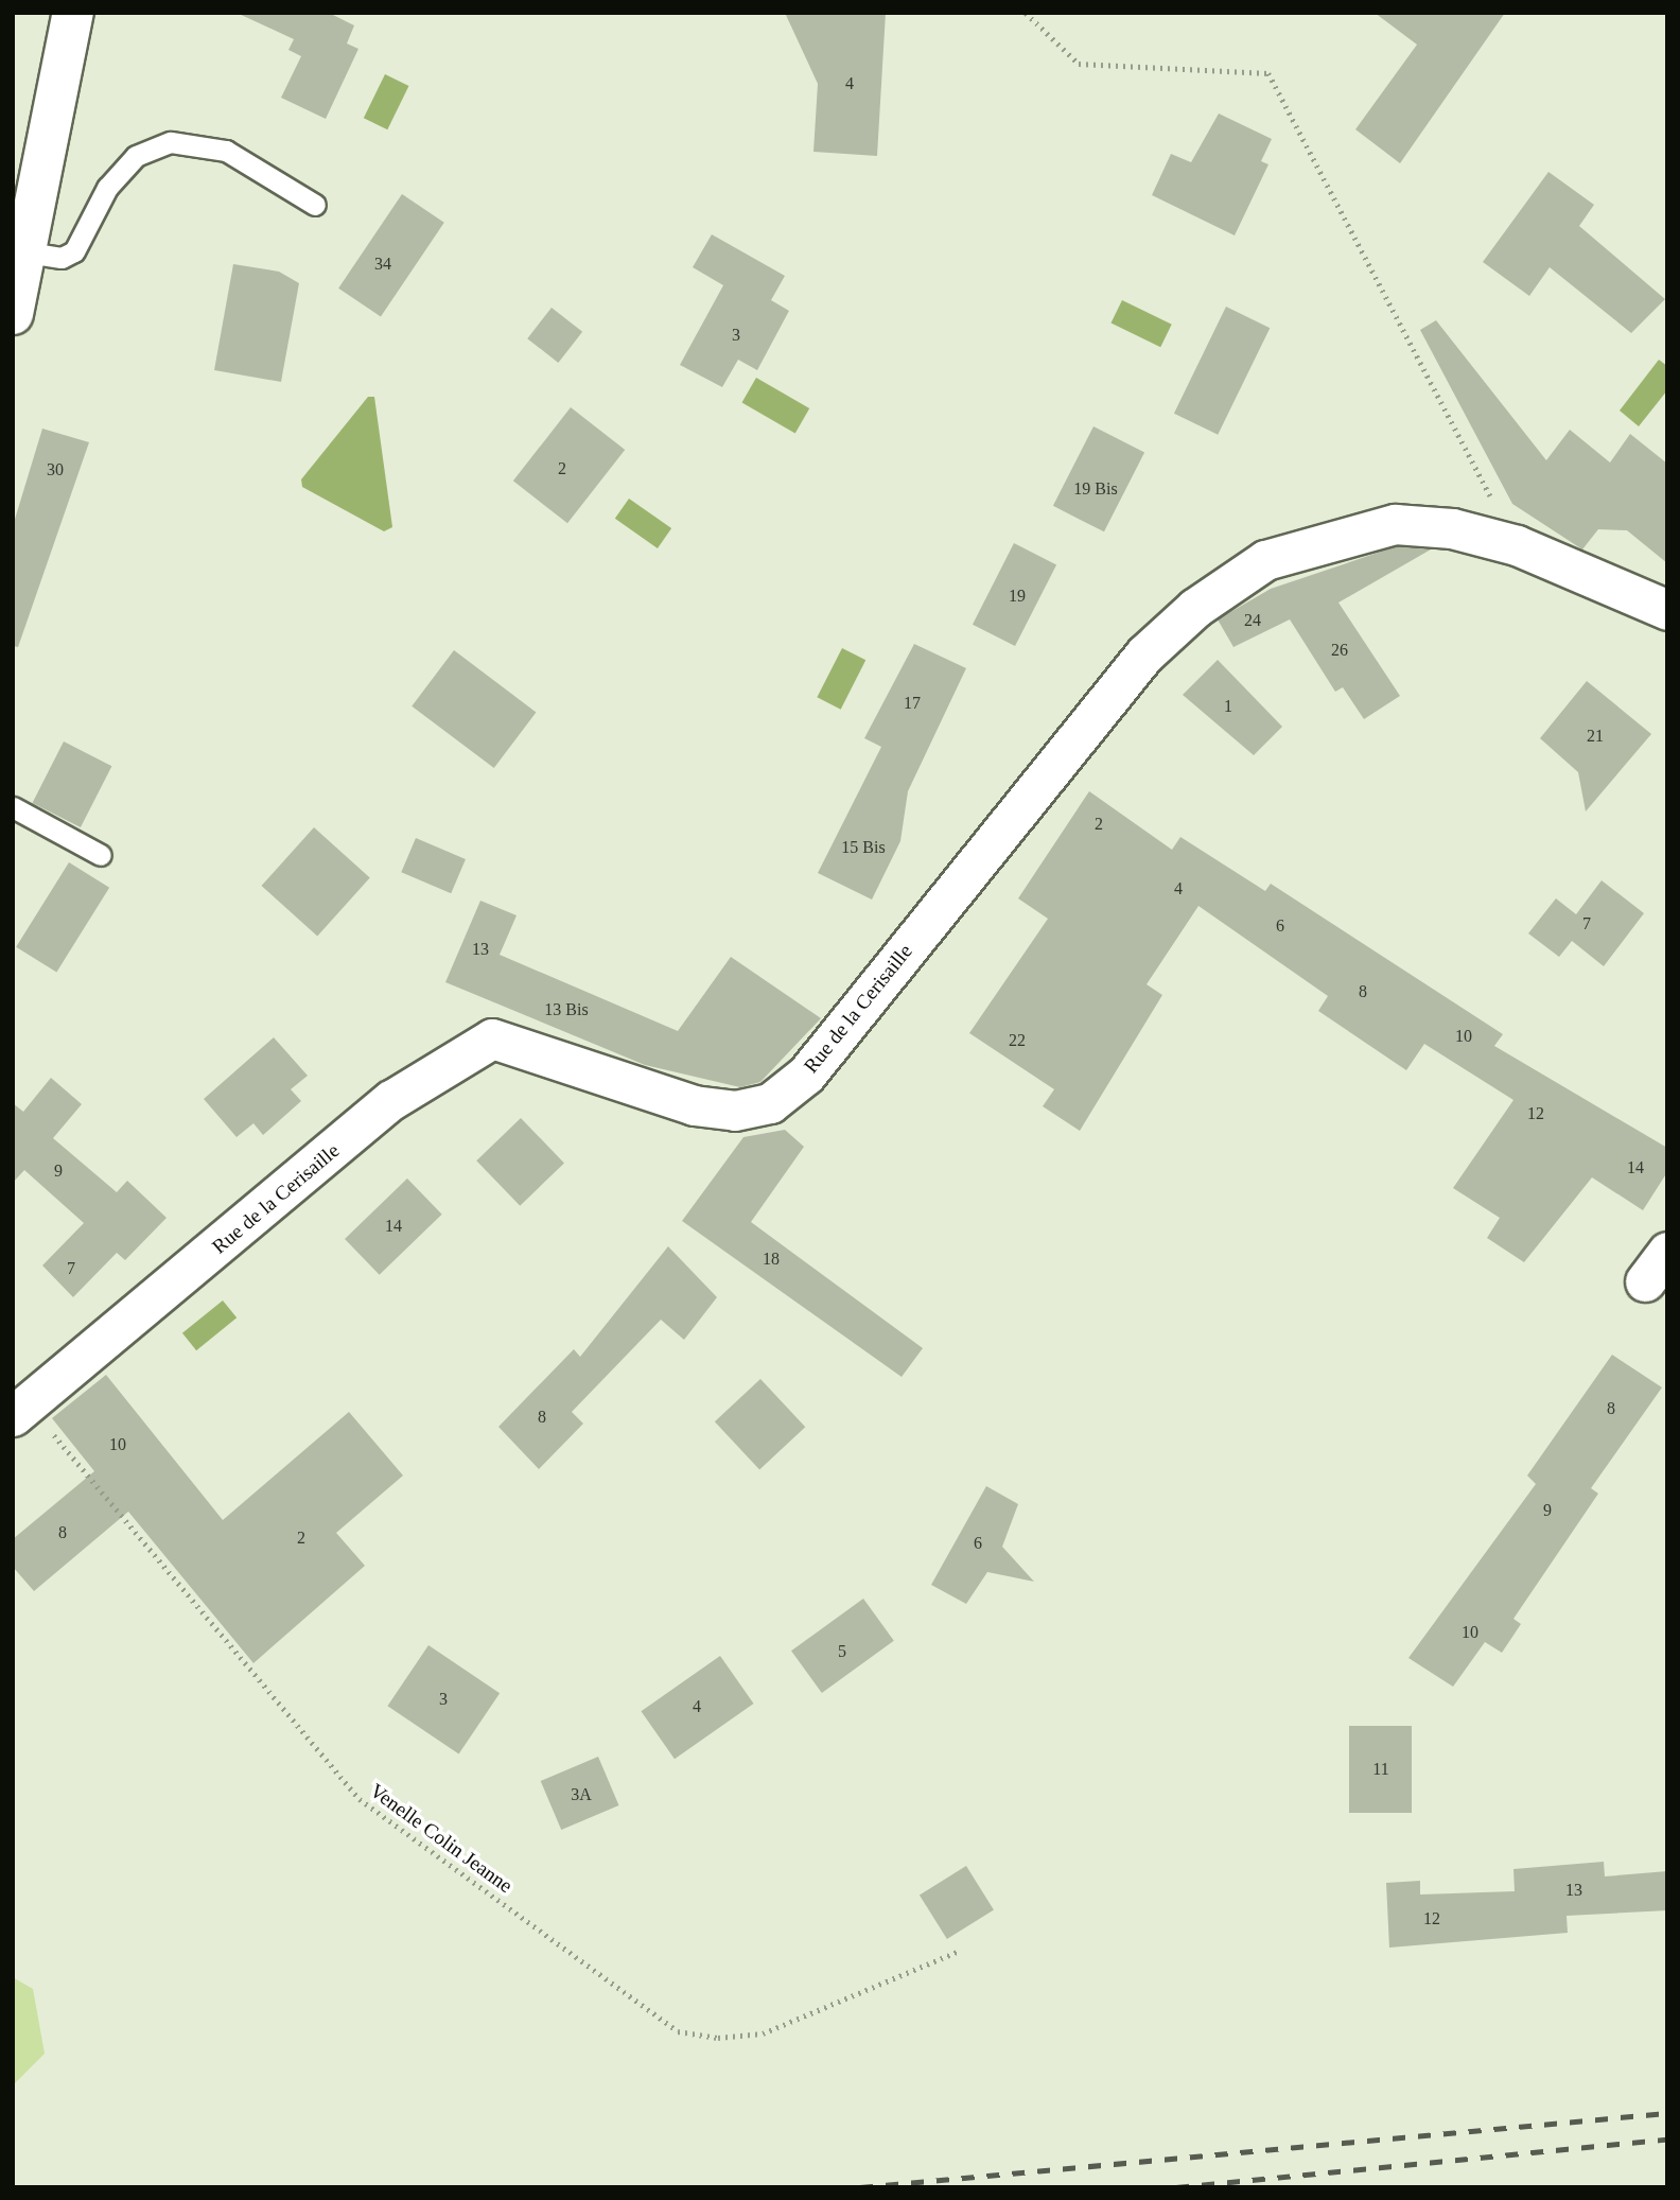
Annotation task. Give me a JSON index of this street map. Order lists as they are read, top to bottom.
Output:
{
  "streets": {
    "street": ["Rue de la Cerisaille"],
    "path": ["Venelle Colin Jeanne"]
  },
  "crossings": [
    ["Rue de la Cerisaille", "Venelle Colin Jeanne"]
  ],
  "house_numbers": [
    "4",
    "34",
    "3",
    "2",
    "30",
    "19 Bis",
    "19",
    "24",
    "26",
    "17",
    "1",
    "21",
    "2",
    "15 Bis",
    "4",
    "7",
    "6",
    "13",
    "8",
    "13 Bis",
    "10",
    "22",
    "12",
    "14",
    "9",
    "14",
    "18",
    "7",
    "8",
    "8",
    "10",
    "9",
    "8",
    "2",
    "6",
    "10",
    "5",
    "3",
    "4",
    "11",
    "3A",
    "13",
    "12"
  ]
}
